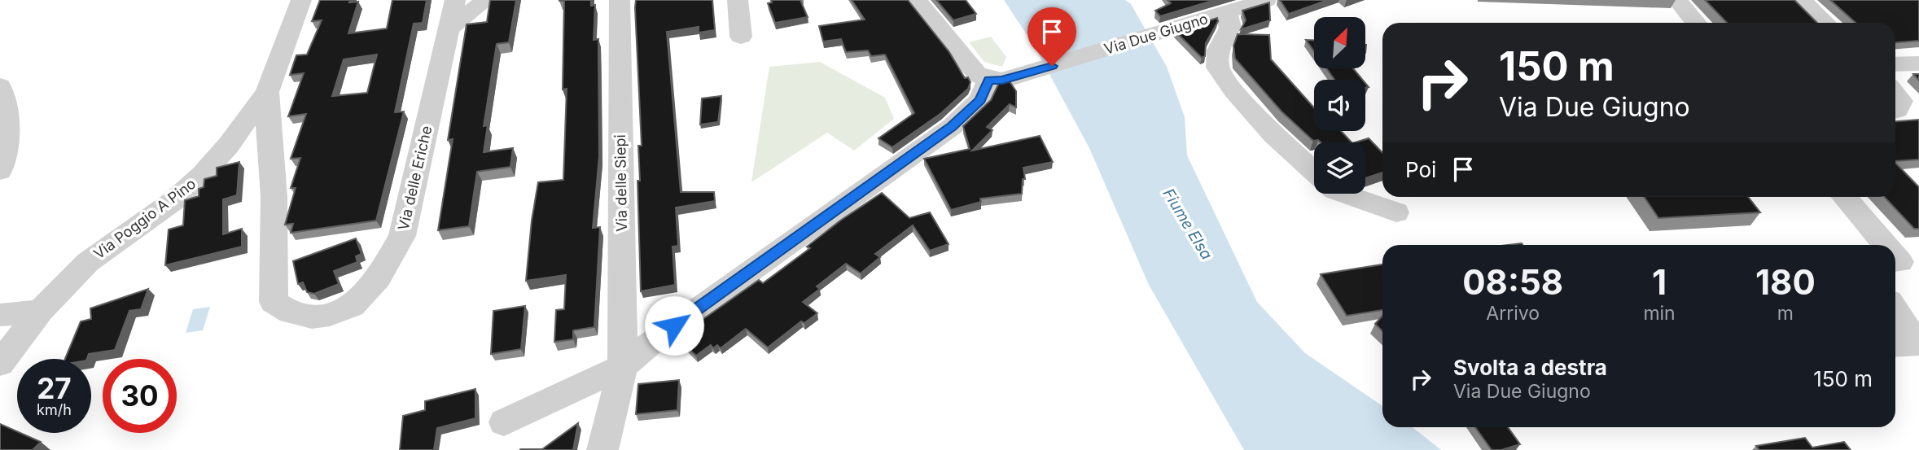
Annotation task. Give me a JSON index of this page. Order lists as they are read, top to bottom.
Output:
{
  "streets": {
    "street": [
      "Via Due Giugno",
      "Via delle Eriche",
      "Via delle Siepi",
      "Via Poggio A Pino"
    ]
  },
  "crossings": [
    ["Via delle Eriche", "Via Poggio A Pino"]
  ],
  "water": ["Fiume Elsa"],
  "north": "top right",
  "page": {
    "turn": ["150 m", "Via Due Giugno"],
    "then": "Poi",
    "eta": [
      "08:58",
      "Arrivo",
      "1",
      "min",
      "180",
      "m"
    ],
    "list": [
      {
        "name": "Svolta a destra",
        "note": "Via Due Giugno",
        "value": "150 m"
      }
    ],
    "speed": "27 km/h",
    "limit": "30"
  }
}
